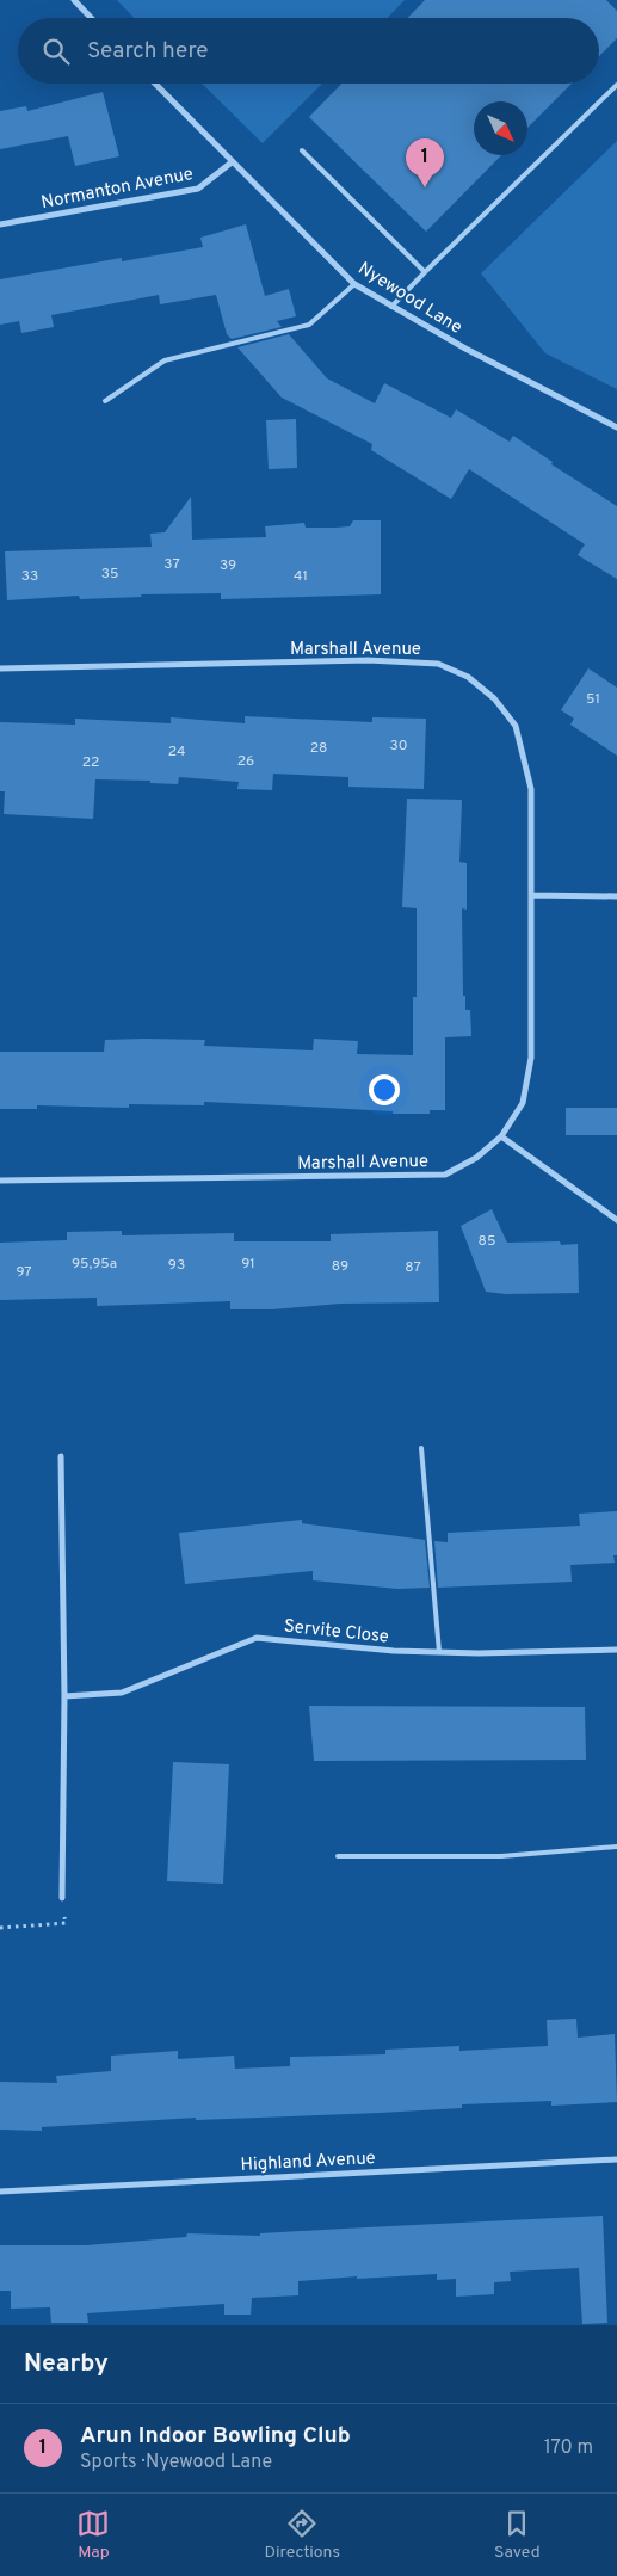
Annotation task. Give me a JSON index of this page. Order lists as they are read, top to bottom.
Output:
{
  "streets": {
    "street": [
      "Normanton Avenue",
      "Nyewood Lane",
      "Marshall Avenue",
      "Servite Close",
      "Highland Avenue"
    ]
  },
  "crossings": [
    ["Normanton Avenue", "Nyewood Lane"]
  ],
  "house_numbers": [
    "37",
    "39",
    "35",
    "33",
    "41",
    "51",
    "30",
    "28",
    "24",
    "26",
    "22",
    "85",
    "95,95a",
    "91",
    "93",
    "89",
    "87",
    "97"
  ],
  "north": "bottom right",
  "page": {
    "search": "Search here",
    "pins": "1",
    "heading": "Nearby",
    "list": [
      {
        "mark": "1",
        "name": "Arun Indoor Bowling Club",
        "note": "Sports · Nyewood Lane",
        "value": "170 m"
      }
    ],
    "nav": ["Map", "Directions", "Saved"]
  }
}
